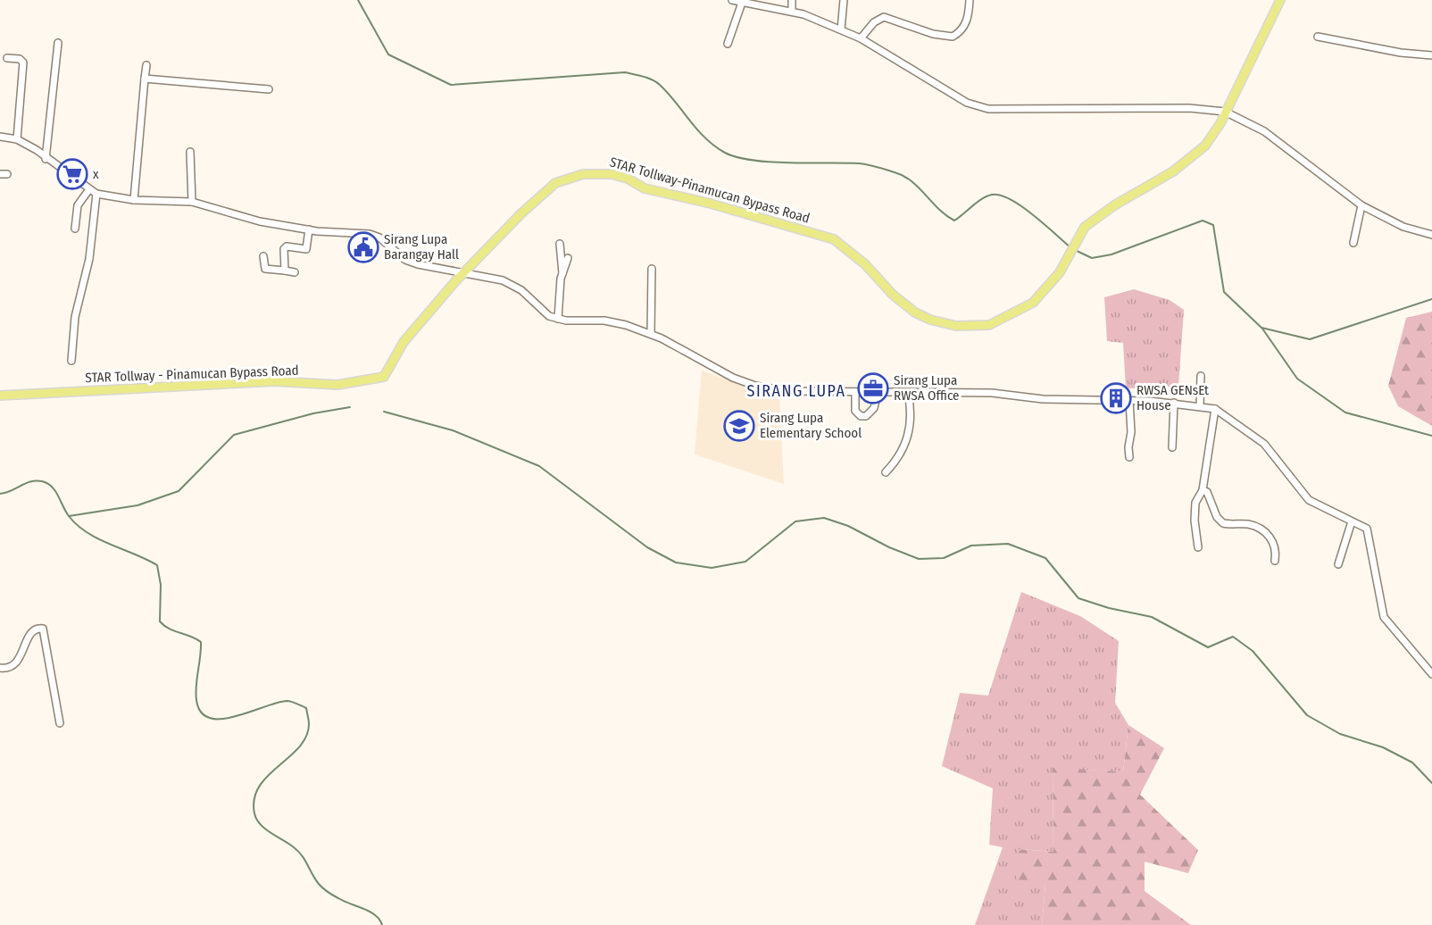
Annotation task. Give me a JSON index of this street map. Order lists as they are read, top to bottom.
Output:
{
  "streets": {
    "main road": ["STAR Tollway-Pinamucan Bypass Road", "STAR Tollway - Pinamucan Bypass Road"]
  },
  "crossings": [
    ["STAR Tollway-Pinamucan Bypass Road", "STAR Tollway - Pinamucan Bypass Road"]
  ],
  "districts": ["SIRANG LUPA"],
  "places": {
    "supermarket": ["x"],
    "public building": ["Sirang Lupa Barangay Hall"],
    "office": ["Sirang Lupa RWSA Office"],
    "building": ["RWSA GENsEt House"],
    "school or university": ["Sirang Lupa Elementary School"]
  }
}
